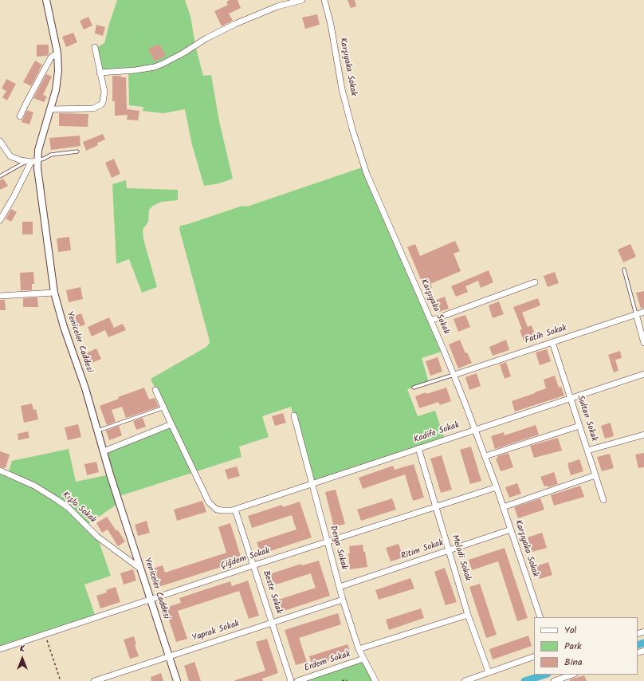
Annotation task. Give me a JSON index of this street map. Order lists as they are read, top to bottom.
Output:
{
  "streets": {
    "street": [
      "Karşıyaka Sokak",
      "Fatih Sokak",
      "Yeniceler Caddesi",
      "Sultan Sokak",
      "Kadife Sokak",
      "Kışla Sokak",
      "Derya Sokak",
      "Ritim Sokak",
      "Melodi Sokak",
      "Çiğdem Sokak",
      "Beste Sokak",
      "Yaprak Sokak",
      "Erdem Sokak"
    ]
  },
  "crossings": [
    ["Karşıyaka Sokak", "Fatih Sokak"],
    ["Karşıyaka Sokak", "Kadife Sokak"],
    ["Karşıyaka Sokak", "Ritim Sokak"],
    ["Karşıyaka Sokak", "Çiğdem Sokak"],
    ["Fatih Sokak", "Sultan Sokak"],
    ["Yeniceler Caddesi", "Kışla Sokak"],
    ["Yeniceler Caddesi", "Çiğdem Sokak"],
    ["Yeniceler Caddesi", "Yaprak Sokak"],
    ["Sultan Sokak", "Kadife Sokak"],
    ["Kadife Sokak", "Derya Sokak"],
    ["Kadife Sokak", "Melodi Sokak"],
    ["Kadife Sokak", "Beste Sokak"],
    ["Derya Sokak", "Ritim Sokak"],
    ["Derya Sokak", "Çiğdem Sokak"],
    ["Derya Sokak", "Yaprak Sokak"],
    ["Derya Sokak", "Erdem Sokak"],
    ["Ritim Sokak", "Melodi Sokak"],
    ["Melodi Sokak", "Çiğdem Sokak"],
    ["Çiğdem Sokak", "Beste Sokak"],
    ["Beste Sokak", "Yaprak Sokak"]
  ],
  "legend": ["Yol", "Park", "Bina"],
  "north": "top"
}
